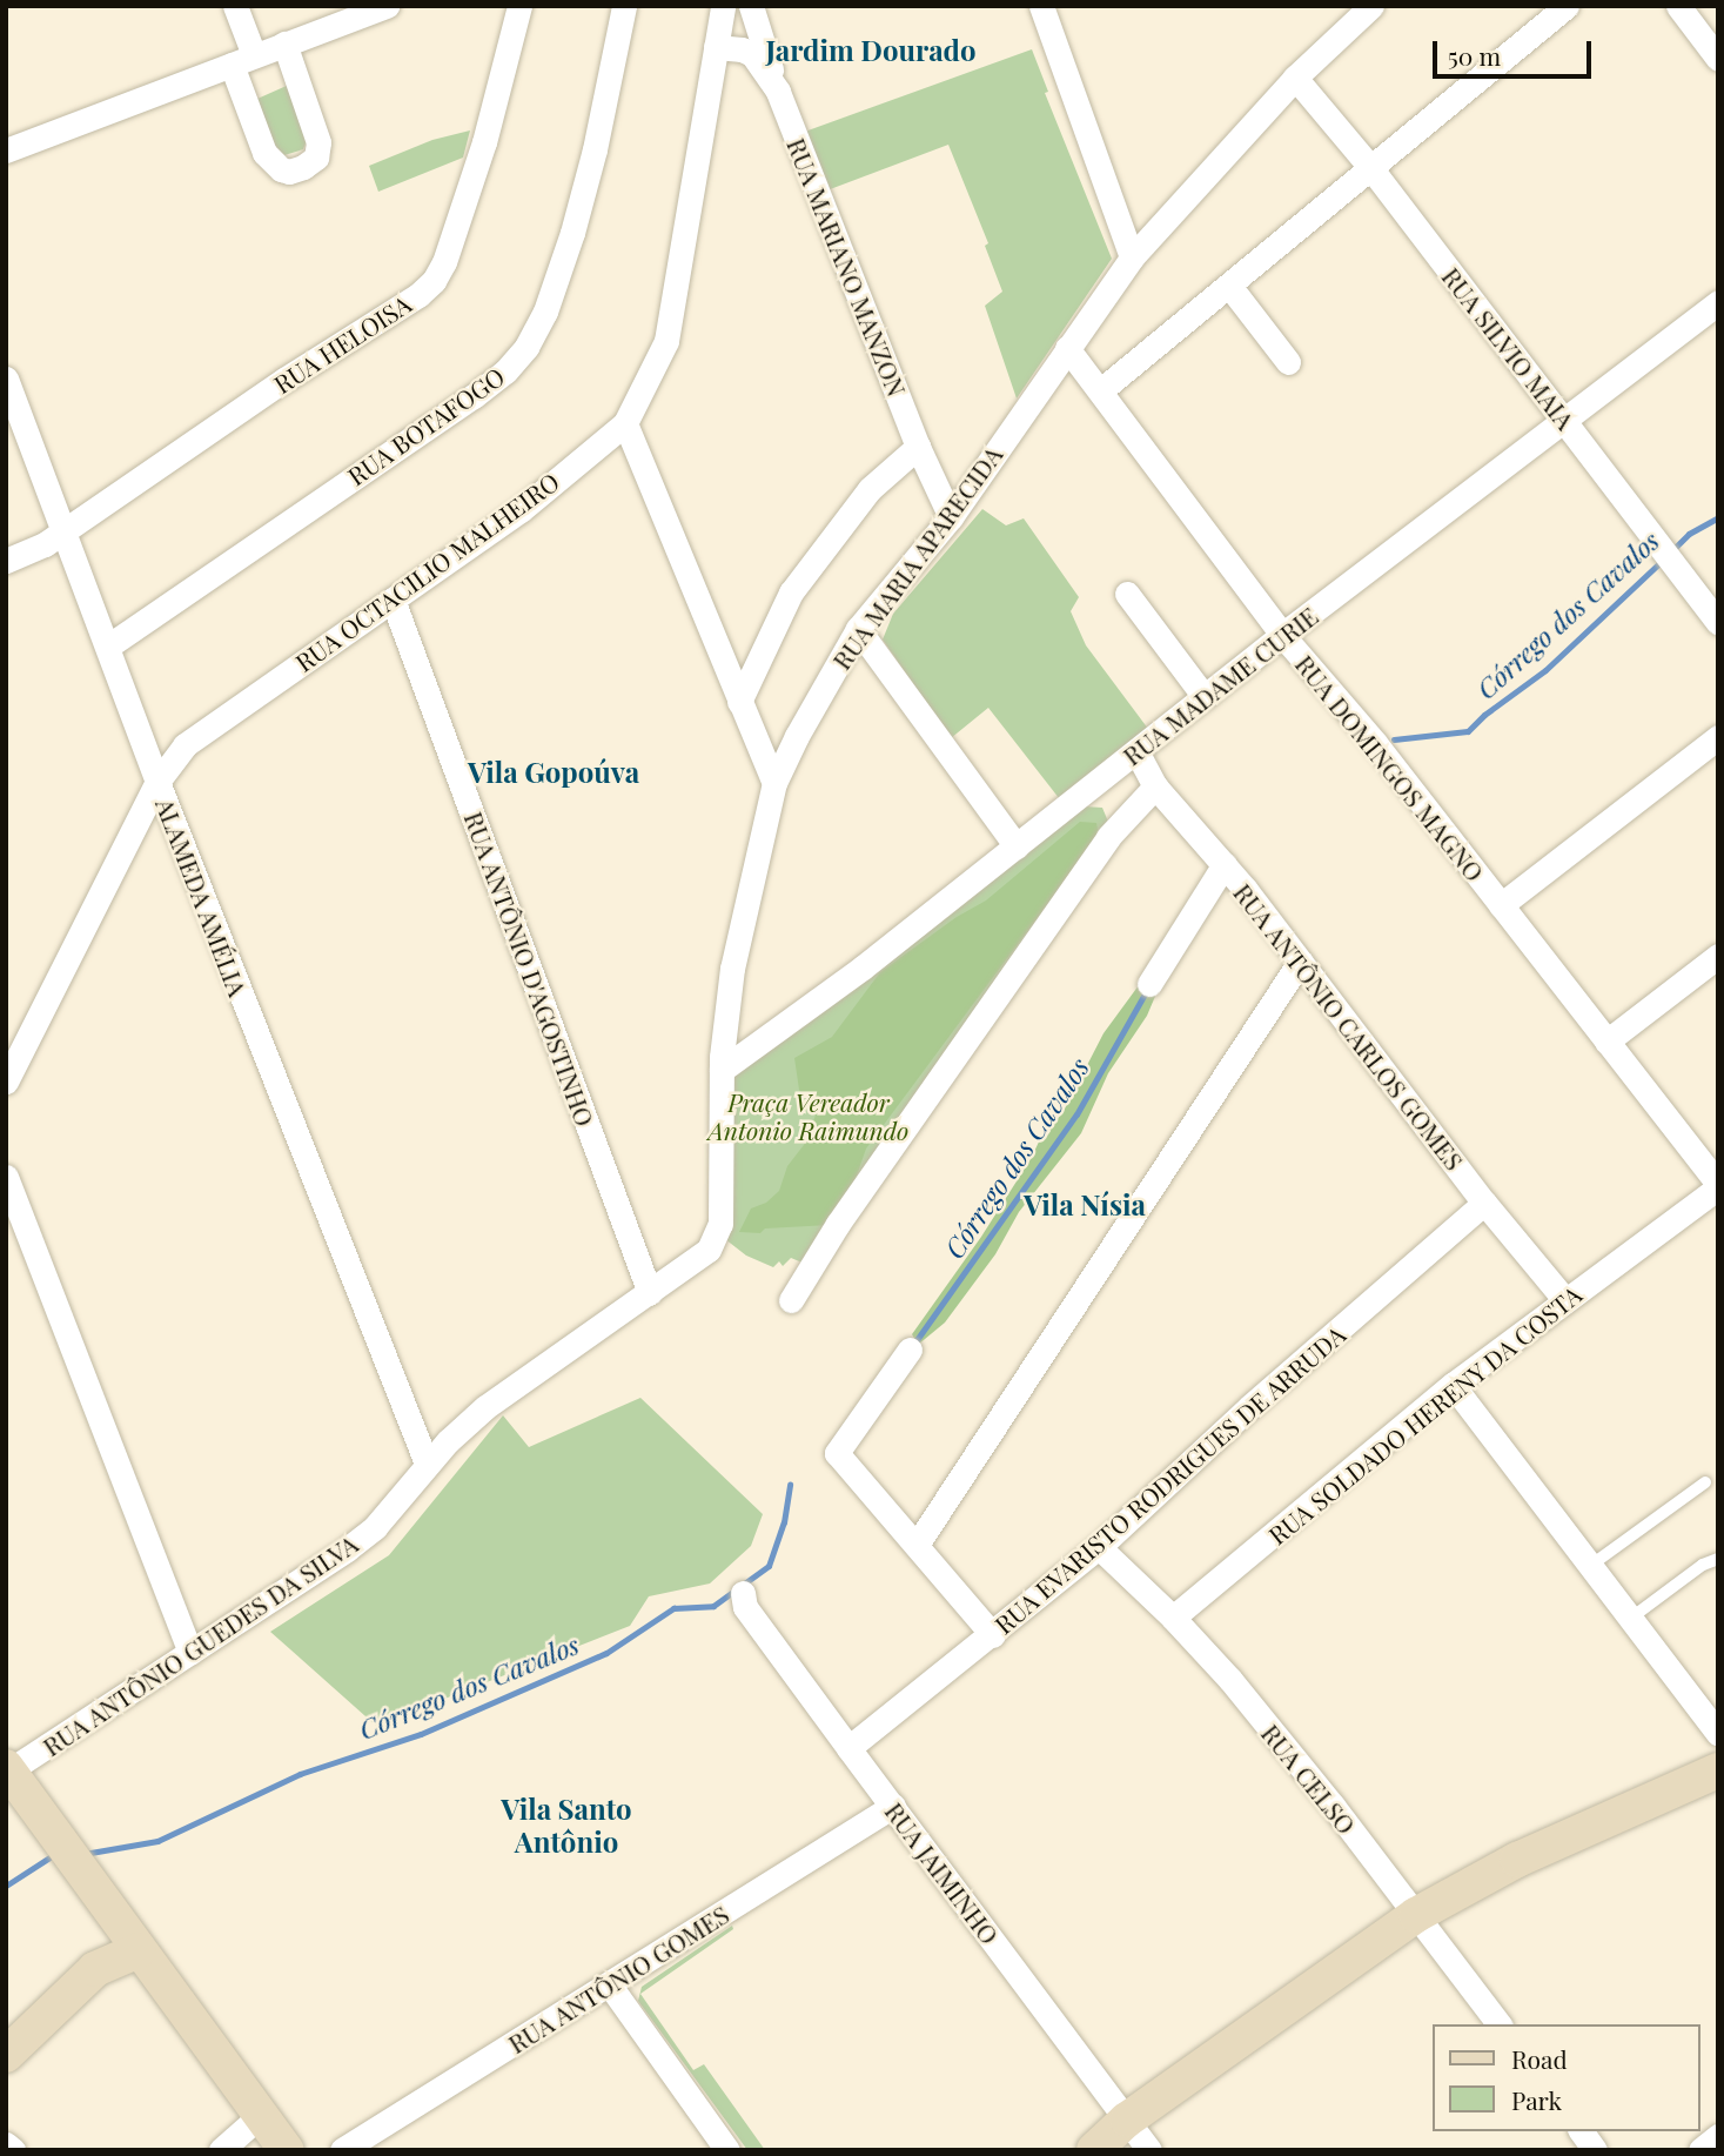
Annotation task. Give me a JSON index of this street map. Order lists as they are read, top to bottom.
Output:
{
  "streets": {
    "street": [
      "RUA MARIANO MANZON",
      "RUA HELOISA",
      "RUA SILVIO MAIA",
      "RUA BOTAFOGO",
      "RUA MARIA APARECIDA",
      "RUA OCTACILIO MALHEIRO",
      "RUA MADAME CURIE",
      "RUA DOMINGOS MAGNO",
      "ALAMEDA AMÉLIA",
      "RUA ANTÔNIO D'AGOSTINHO",
      "RUA ANTÔNIO CARLOS GOMES",
      "RUA SOLDADO HERENY DA COSTA",
      "RUA EVARISTO RODRIGUES DE ARRUDA",
      "RUA ANTÔNIO GUEDES DA SILVA",
      "RUA CELSO",
      "RUA JAIMINHO",
      "RUA ANTÔNIO GOMES"
    ]
  },
  "crossings": [
    ["RUA MARIANO MANZON", "RUA MARIA APARECIDA"],
    ["RUA MARIANO MANZON", "RUA OCTACILIO MALHEIRO"],
    ["RUA HELOISA", "ALAMEDA AMÉLIA"],
    ["RUA SILVIO MAIA", "RUA MARIA APARECIDA"],
    ["RUA SILVIO MAIA", "RUA MADAME CURIE"],
    ["RUA BOTAFOGO", "ALAMEDA AMÉLIA"],
    ["RUA MARIA APARECIDA", "RUA MADAME CURIE"],
    ["RUA MARIA APARECIDA", "RUA DOMINGOS MAGNO"],
    ["RUA MARIA APARECIDA", "RUA ANTÔNIO D'AGOSTINHO"],
    ["RUA MARIA APARECIDA", "RUA ANTÔNIO GUEDES DA SILVA"],
    ["RUA OCTACILIO MALHEIRO", "ALAMEDA AMÉLIA"],
    ["RUA OCTACILIO MALHEIRO", "RUA ANTÔNIO D'AGOSTINHO"],
    ["RUA MADAME CURIE", "RUA DOMINGOS MAGNO"],
    ["RUA MADAME CURIE", "RUA ANTÔNIO CARLOS GOMES"],
    ["RUA DOMINGOS MAGNO", "RUA SOLDADO HERENY DA COSTA"],
    ["ALAMEDA AMÉLIA", "RUA ANTÔNIO GUEDES DA SILVA"],
    ["RUA ANTÔNIO D'AGOSTINHO", "RUA ANTÔNIO GUEDES DA SILVA"],
    ["RUA ANTÔNIO CARLOS GOMES", "RUA SOLDADO HERENY DA COSTA"],
    ["RUA ANTÔNIO CARLOS GOMES", "RUA EVARISTO RODRIGUES DE ARRUDA"],
    ["RUA SOLDADO HERENY DA COSTA", "RUA CELSO"],
    ["RUA EVARISTO RODRIGUES DE ARRUDA", "RUA CELSO"],
    ["RUA EVARISTO RODRIGUES DE ARRUDA", "RUA JAIMINHO"],
    ["RUA JAIMINHO", "RUA ANTÔNIO GOMES"]
  ],
  "districts": [
    "Jardim Dourado",
    "Vila Gopoúva",
    "Vila Nísia",
    "Vila Santo Antônio"
  ],
  "water": ["Córrego dos Cavalos"],
  "parks": ["Praça Vereador Antonio Raimundo"],
  "legend": ["Road", "Park"],
  "scale_bar": "50 m"
}
